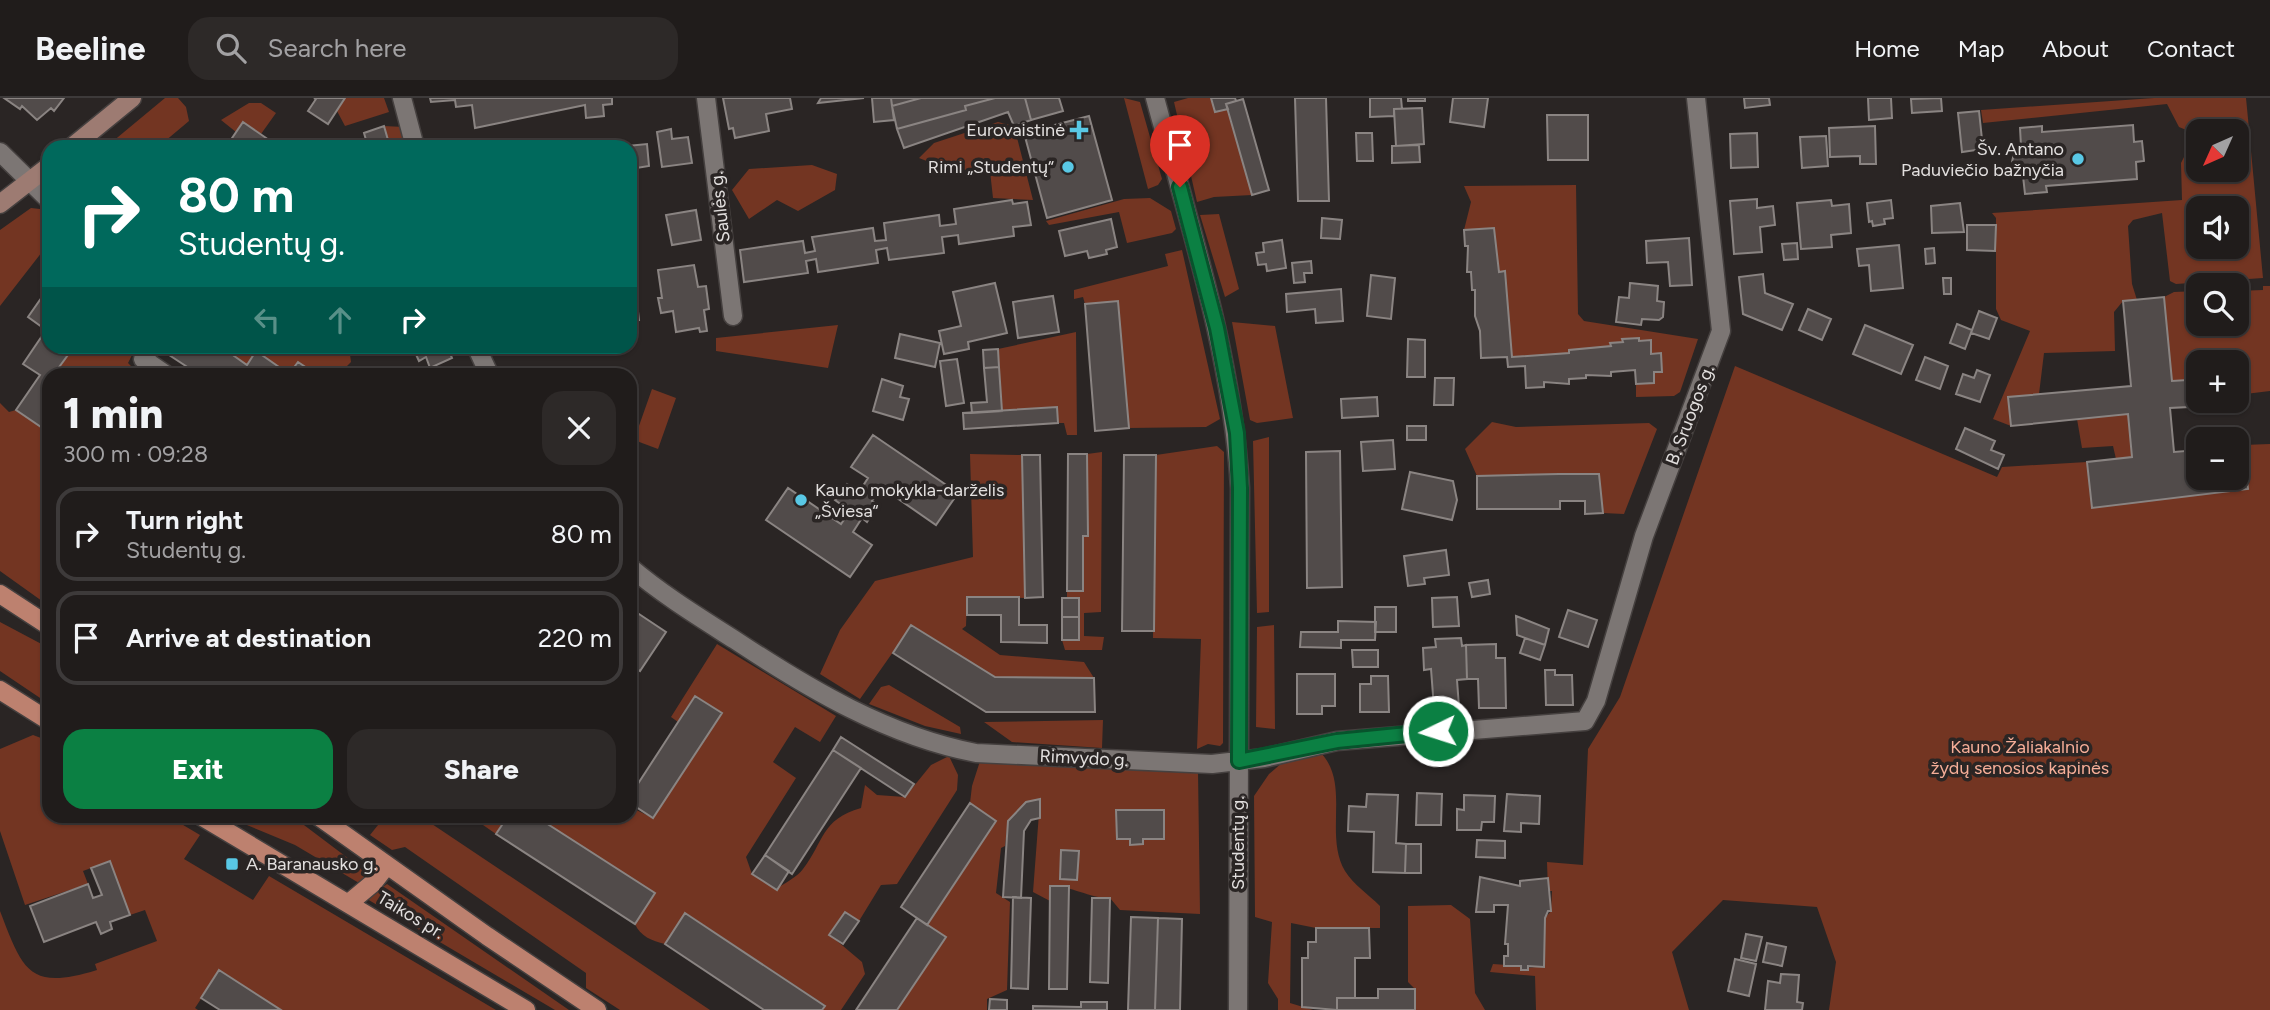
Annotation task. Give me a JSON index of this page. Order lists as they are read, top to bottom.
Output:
{
  "streets": {
    "main road": ["Taikos pr."],
    "street": [
      "Saulės g.",
      "B. Sruogos g.",
      "Rimvydo g.",
      "Studentų g."
    ]
  },
  "crossings": [
    ["B. Sruogos g.", "Rimvydo g."],
    ["Rimvydo g.", "Studentų g."]
  ],
  "parks": ["Kauno Žaliakalnio žydų senosios kapinės"],
  "places": {
    "health": ["Eurovaistinė"],
    "other": ["Šv. Antano Paduviečio bažnyčia", "Rimi „Studentų“", "Kauno mokykla-darželis „Šviesa“"],
    "transit": ["A. Baranausko g."]
  },
  "north": "bottom left",
  "page": {
    "header": "Beeline",
    "search": "Search here",
    "nav": [
      "Home",
      "Map",
      "About",
      "Contact"
    ],
    "map_buttons": ["+", "−"],
    "turn": ["80 m", "Studentų g."],
    "heading": ["1 min", "300 m · 09:28"],
    "list": [
      {
        "name": "Turn right",
        "note": "Studentų g.",
        "value": "80 m"
      },
      {
        "name": "Arrive at destination",
        "value": "220 m"
      }
    ],
    "buttons": ["Exit", "Share"]
  }
}
